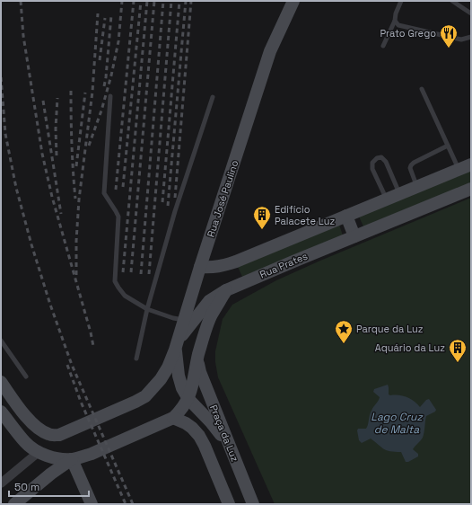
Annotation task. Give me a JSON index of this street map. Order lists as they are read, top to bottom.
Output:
{
  "streets": {
    "main road": ["Rua José Paulino", "Rua Prates", "Praça da Luz"]
  },
  "crossings": [
    ["Rua José Paulino", "Rua Prates"]
  ],
  "water": ["Lago Cruz de Malta"],
  "places": {
    "restaurant": ["Prato Grego"],
    "building": ["Edifício Palacete Luz", "Aquário da Luz"],
    "place": ["Parque da Luz"]
  },
  "scale_bar": "50 m"
}
